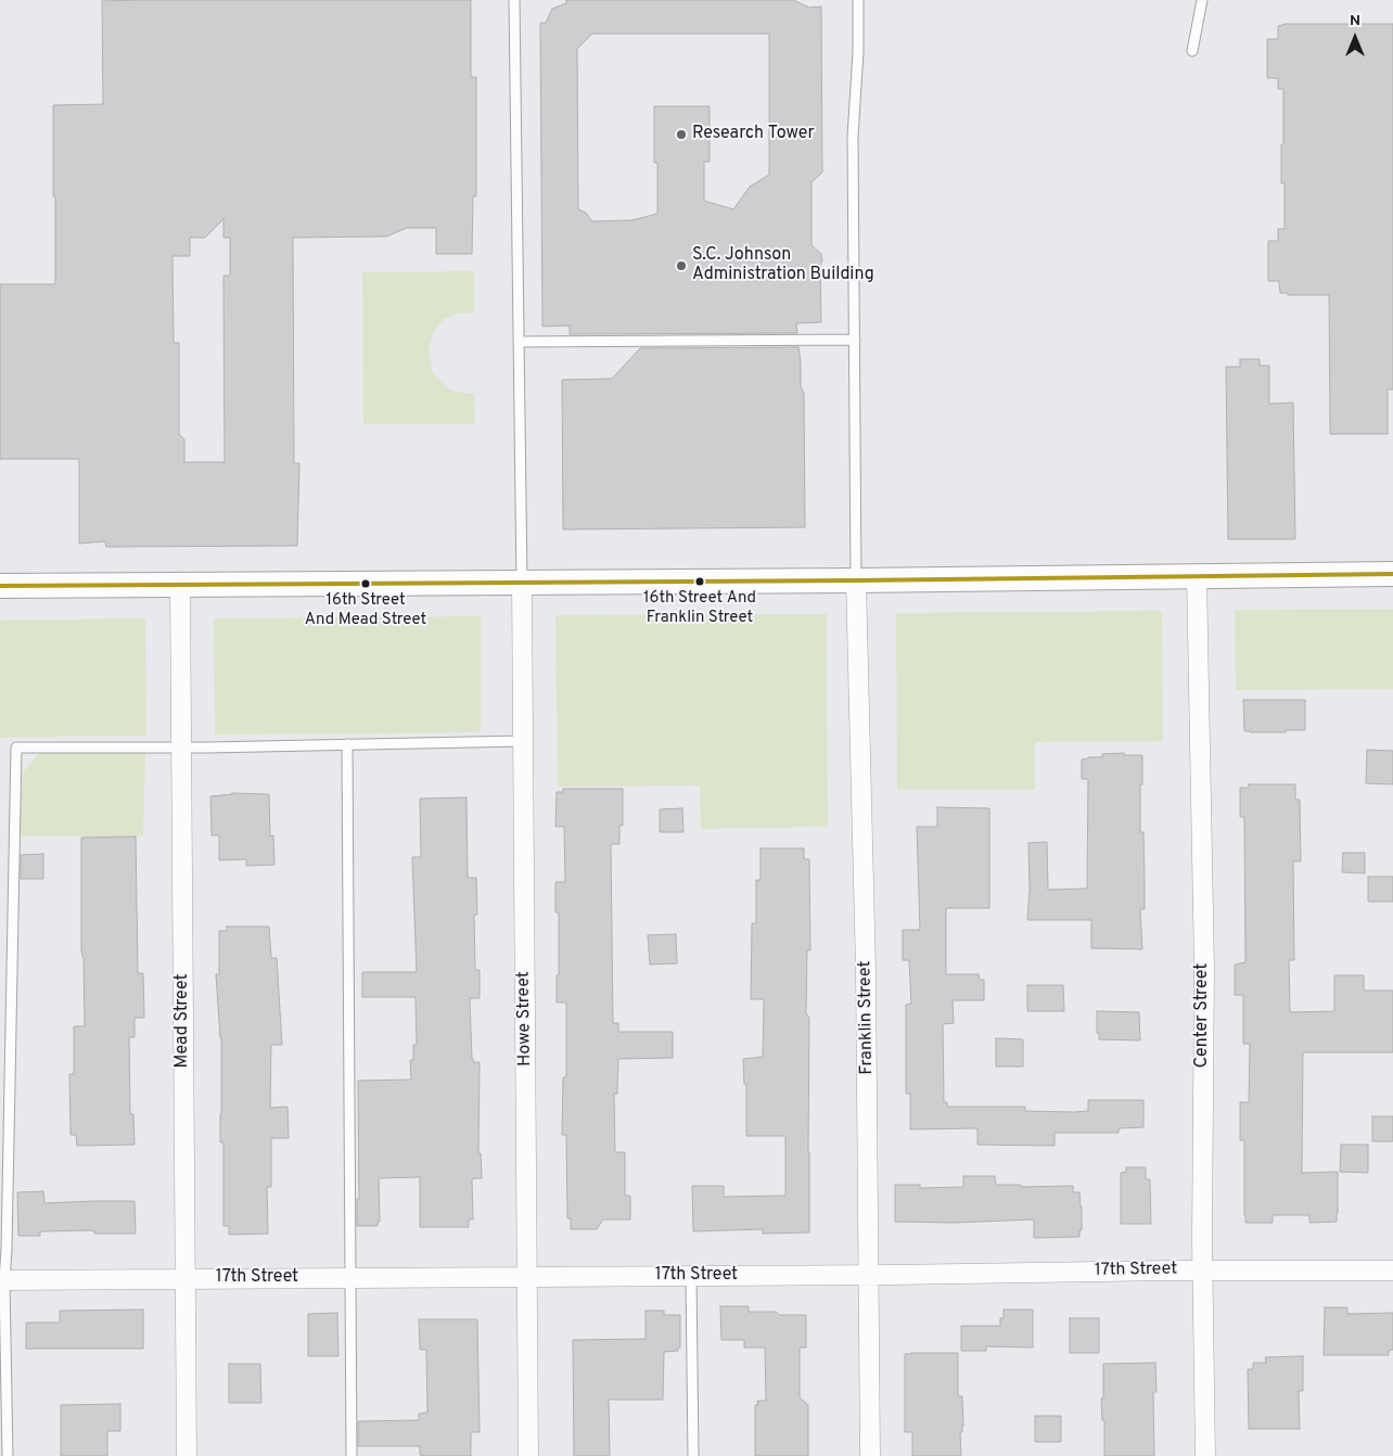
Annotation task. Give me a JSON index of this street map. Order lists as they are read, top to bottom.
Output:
{
  "streets": {
    "street": [
      "Center Street",
      "Franklin Street",
      "Howe Street",
      "Mead Street",
      "17th Street"
    ]
  },
  "crossings": [
    ["Center Street", "17th Street"],
    ["Franklin Street", "17th Street"],
    ["Howe Street", "17th Street"],
    ["Mead Street", "17th Street"]
  ],
  "places": [
    "Research Tower",
    "S.C. Johnson Administration Building",
    "16th Street And Franklin Street",
    "16th Street And Mead Street"
  ],
  "north": "top"
}
